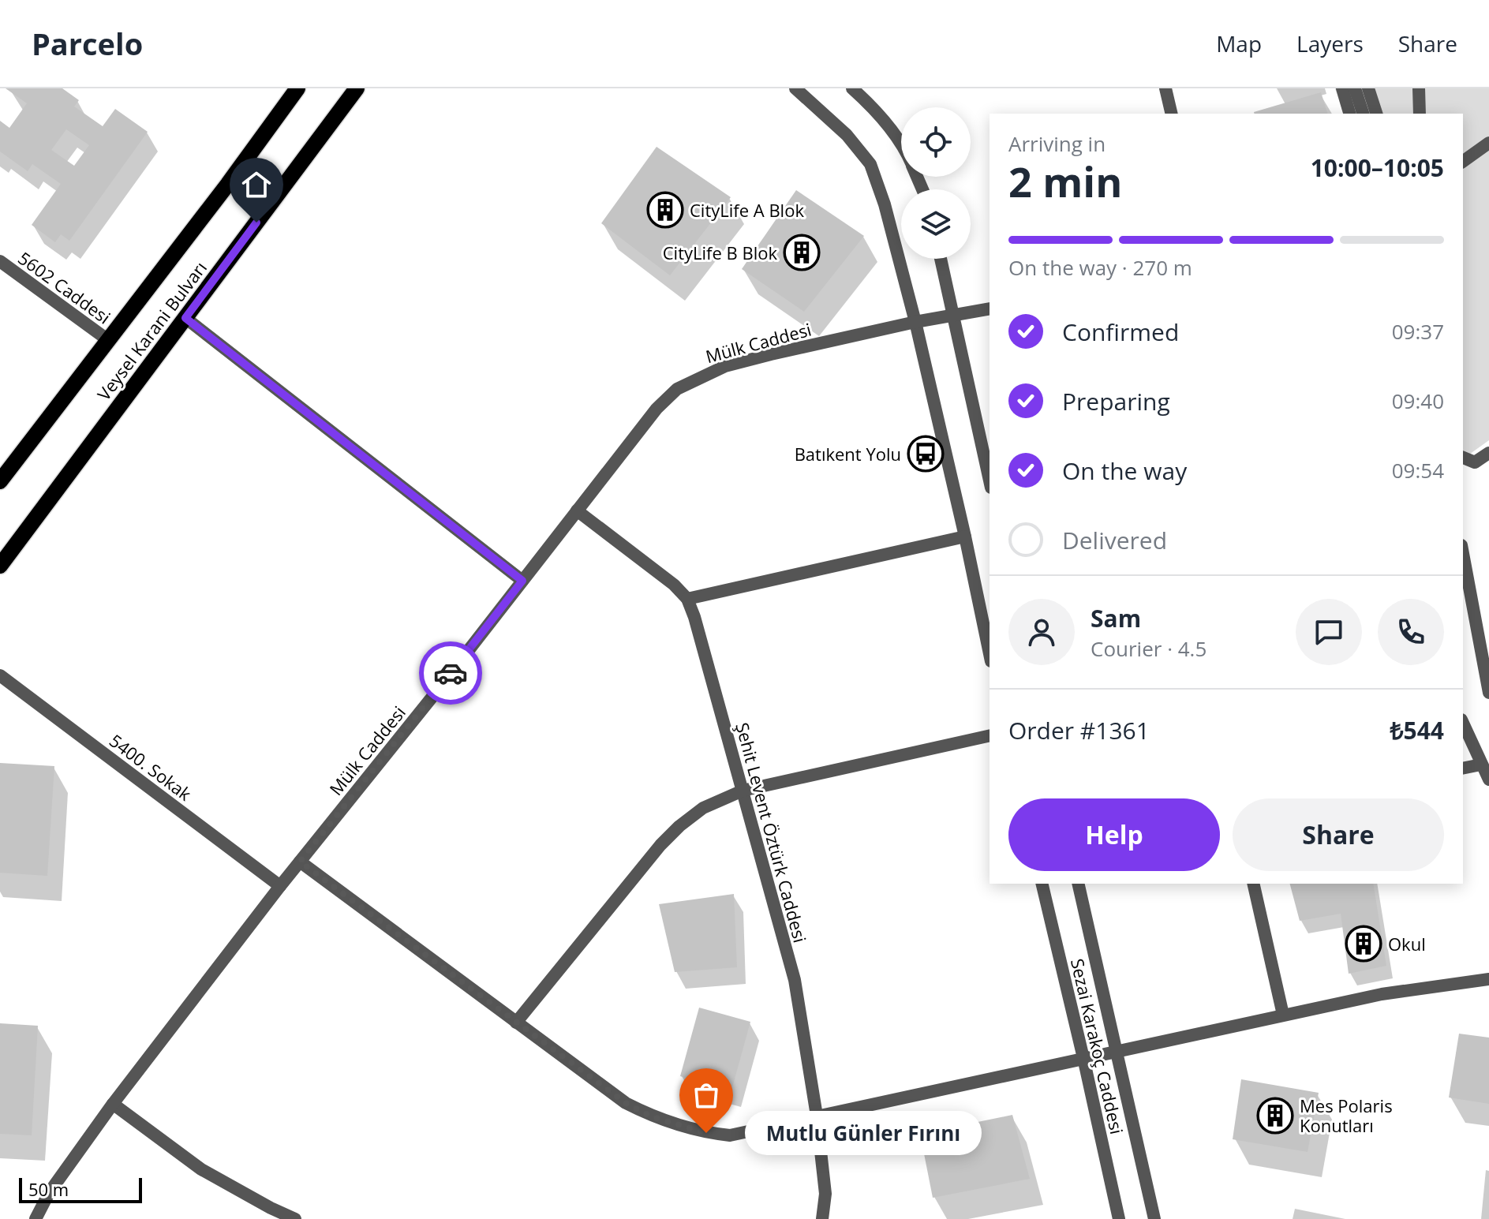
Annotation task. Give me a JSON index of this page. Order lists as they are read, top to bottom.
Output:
{
  "streets": {
    "main road": ["Veysel Karani Bulvarı"],
    "street": [
      "5602 Caddesi",
      "Mülk Caddesi",
      "5400. Sokak",
      "Şehit Levent Öztürk Caddesi",
      "Sezai Karakoç Caddesi"
    ]
  },
  "crossings": [
    ["5602 Caddesi", "Veysel Karani Bulvarı"],
    ["Mülk Caddesi", "5400. Sokak"],
    ["Mülk Caddesi", "Şehit Levent Öztürk Caddesi"]
  ],
  "places": {
    "building": [
      "CityLife A Blok",
      "CityLife B Blok",
      "Okul",
      "Mes Polaris Konutları"
    ],
    "bus stop": ["Batıkent Yolu"],
    "other": ["Mutlu Günler Fırını"]
  },
  "scale_bar": "50 m",
  "page": {
    "header": "Parcelo",
    "nav": ["Map", "Layers", "Share"],
    "heading": ["2 min", "Arriving in", "10:00–10:05"],
    "panel": [
      "Sam",
      "Courier · 4.5",
      "Order #1361",
      "₺544"
    ],
    "bar": "On the way · 270 m",
    "list": [
      ["Confirmed", "09:37"],
      ["Preparing", "09:40"],
      ["On the way", "09:54"],
      "Delivered"
    ],
    "buttons": ["Help", "Share"],
    "bubble": "Mutlu Günler Fırını",
    "scale": "50 m"
  }
}
